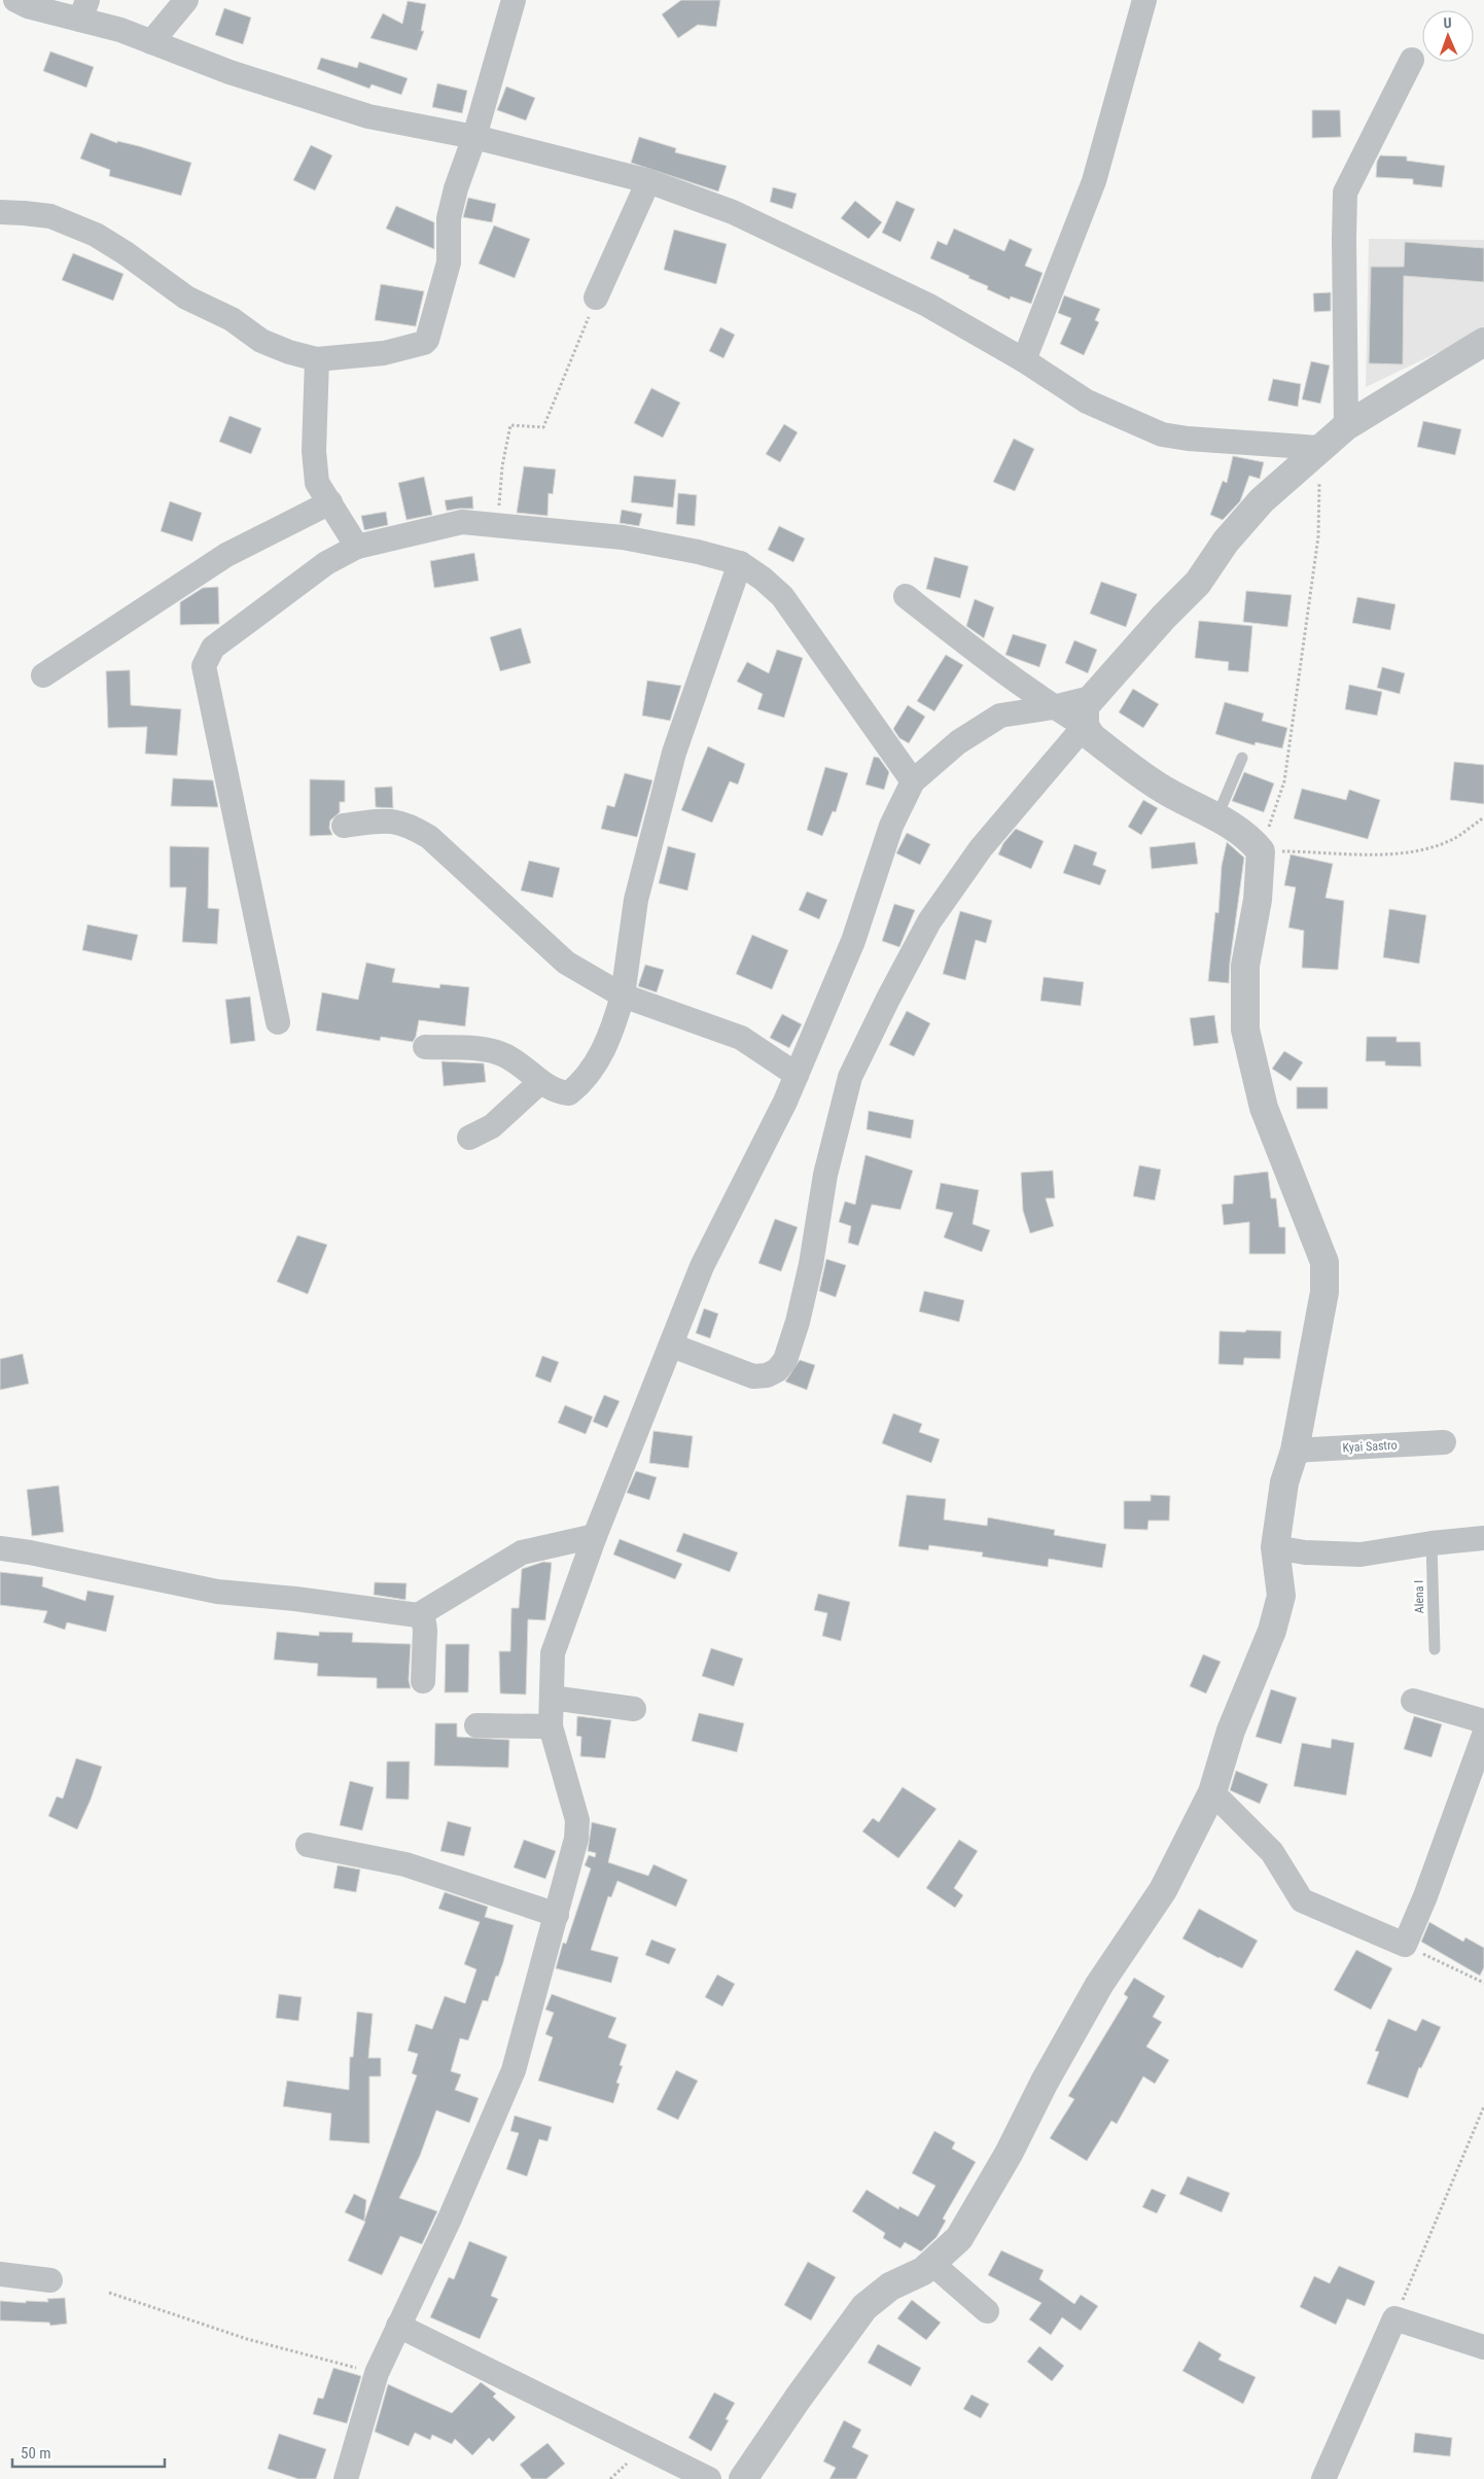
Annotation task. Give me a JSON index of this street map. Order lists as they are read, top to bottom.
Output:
{
  "streets": {
    "street": ["Kyai Sastro"],
    "lane": ["Alena I"]
  },
  "scale_bar": "50 m",
  "north": "top"
}
